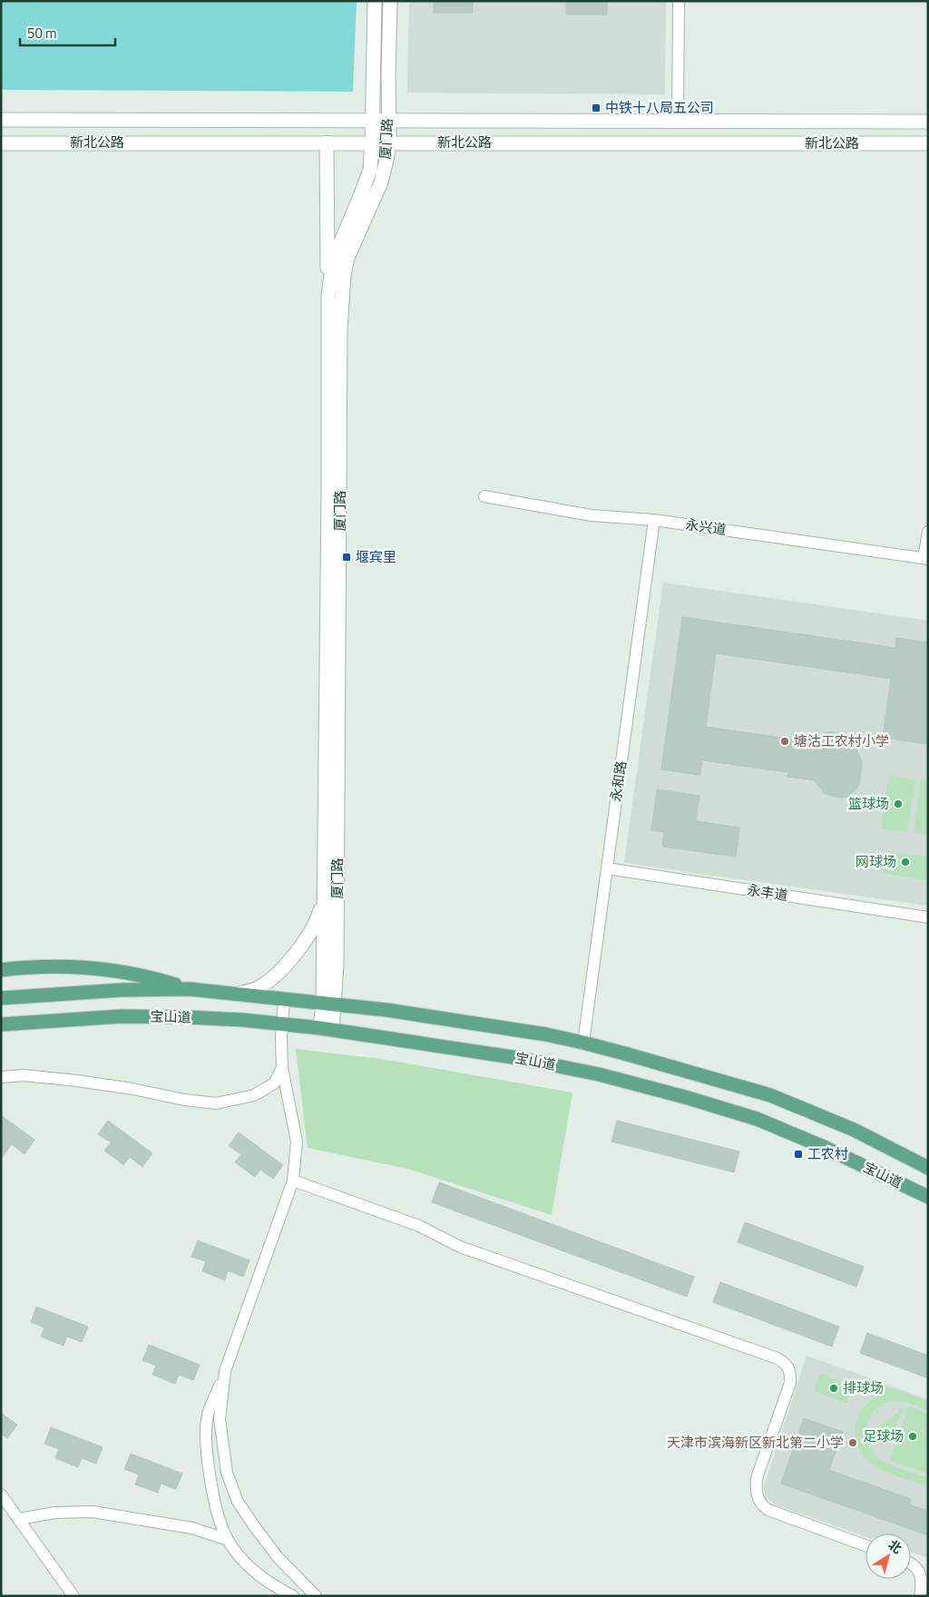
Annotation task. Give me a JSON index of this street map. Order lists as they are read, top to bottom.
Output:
{
  "streets": {
    "main road": ["宝山道"],
    "street": [
      "厦门路",
      "新北公路",
      "永兴道",
      "永和路",
      "永丰道"
    ]
  },
  "crossings": [
    ["厦门路", "新北公路"],
    ["厦门路", "宝山道"],
    ["永兴道", "永和路"],
    ["永和路", "永丰道"],
    ["永和路", "宝山道"]
  ],
  "places": {
    "transit": ["中铁十八局五公司", "堰宾里", "工农村"],
    "other": [
      "塘沽工农村小学",
      "篮球场",
      "网球场",
      "排球场",
      "足球场",
      "天津市滨海新区新北第二小学"
    ]
  },
  "scale_bar": "50 m",
  "north": "top right"
}
